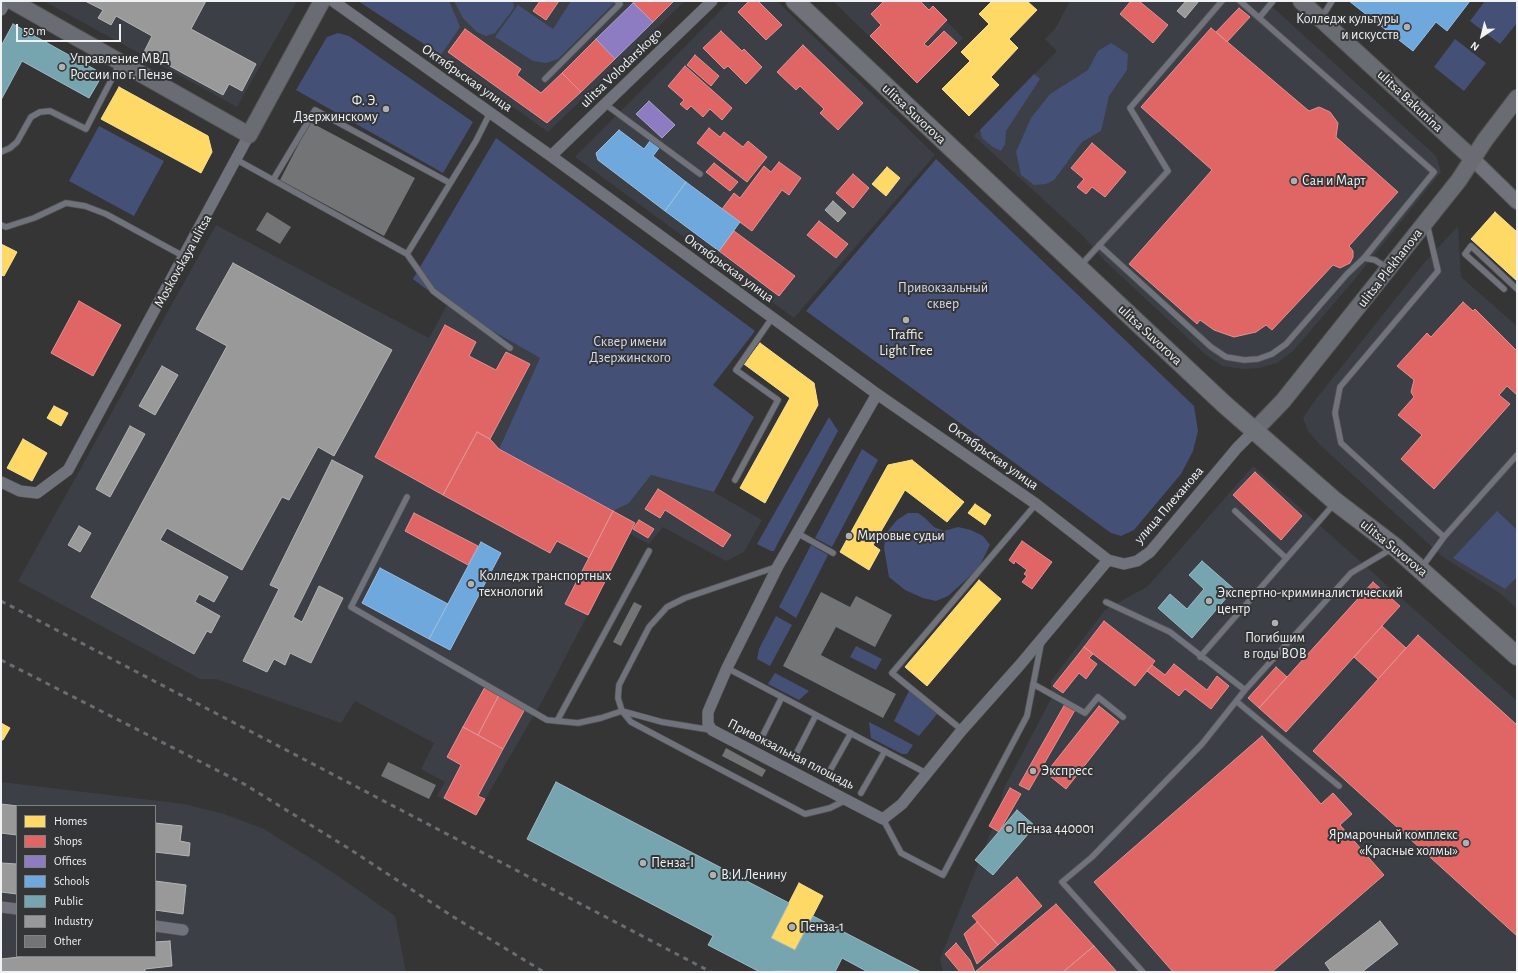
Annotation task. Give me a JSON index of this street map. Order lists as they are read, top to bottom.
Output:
{
  "streets": {
    "main road": [
      "ulitsa Bakunina",
      "ulitsa Suvorova",
      "Moskovskaya ulitsa",
      "ulitsa Plekhanova"
    ],
    "street": [
      "ulitsa Volodarskogo",
      "Октябрьская улица",
      "улица Плеханова",
      "Привокзальная площадь"
    ]
  },
  "crossings": [
    ["ulitsa Volodarskogo", "Октябрьская улица"],
    ["Октябрьская улица", "улица Плеханова"],
    ["Октябрьская улица", "Привокзальная площадь"],
    ["ulitsa Bakunina", "ulitsa Plekhanova"],
    ["ulitsa Suvorova", "ulitsa Plekhanova"],
    ["ulitsa Suvorova", "улица Плеханова"],
    ["ulitsa Plekhanova", "улица Плеханова"]
  ],
  "parks": ["Привокзальный сквер", "Сквер имени Дзержинского"],
  "places": [
    "Колледж культуры и искусств",
    "Управление МВД России по г. Пензе",
    "Ф. Э. Дзержинскому",
    "Сан и Март",
    "Traffic Light Tree",
    "Мировые судьи",
    "Колледж транспортных технологий",
    "Экспертно-криминалистический центр",
    "Погибшим в годы ВОВ",
    "Экспресс",
    "Пенза 440001",
    "Ярмарочный комплекс «Красные холмы»",
    "Пенза-I",
    "В.И.Ленину",
    "Пенза-1"
  ],
  "legend": [
    "Homes",
    "Shops",
    "Offices",
    "Schools",
    "Public",
    "Industry",
    "Other"
  ],
  "scale_bar": "50 m",
  "north": "bottom left"
}
